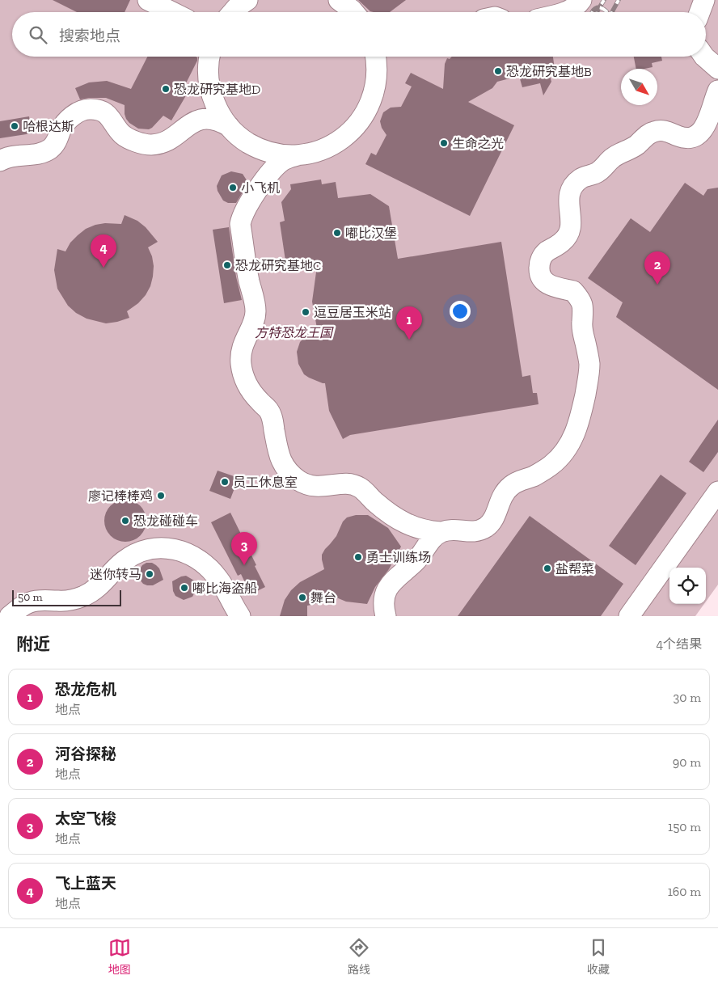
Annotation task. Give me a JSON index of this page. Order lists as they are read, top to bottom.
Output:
{
  "parks": ["方特恐龙王国"],
  "places": [
    "恐龙研究基地B",
    "恐龙研究基地D",
    "哈根达斯",
    "生命之光",
    "小飞机",
    "嘟比汉堡",
    "恐龙研究基地C",
    "逗豆居玉米站",
    "员工休息室",
    "廖记棒棒鸡",
    "恐龙碰碰车",
    "勇士训练场",
    "盐帮菜",
    "迷你转马",
    "嘟比海盗船",
    "舞台"
  ],
  "scale_bar": "50 m",
  "north": "bottom right",
  "page": {
    "search": "搜索地点",
    "pins": [
      "4",
      "2",
      "1",
      "3"
    ],
    "scale": "50 m",
    "heading": ["附近", "4个结果"],
    "list": [
      {
        "mark": "1",
        "name": "恐龙危机",
        "note": "地点",
        "value": "30 m"
      },
      {
        "mark": "2",
        "name": "河谷探秘",
        "note": "地点",
        "value": "90 m"
      },
      {
        "mark": "3",
        "name": "太空飞梭",
        "note": "地点",
        "value": "150 m"
      },
      {
        "mark": "4",
        "name": "飞上蓝天",
        "note": "地点",
        "value": "160 m"
      }
    ],
    "nav": ["地图", "路线", "收藏"]
  }
}
